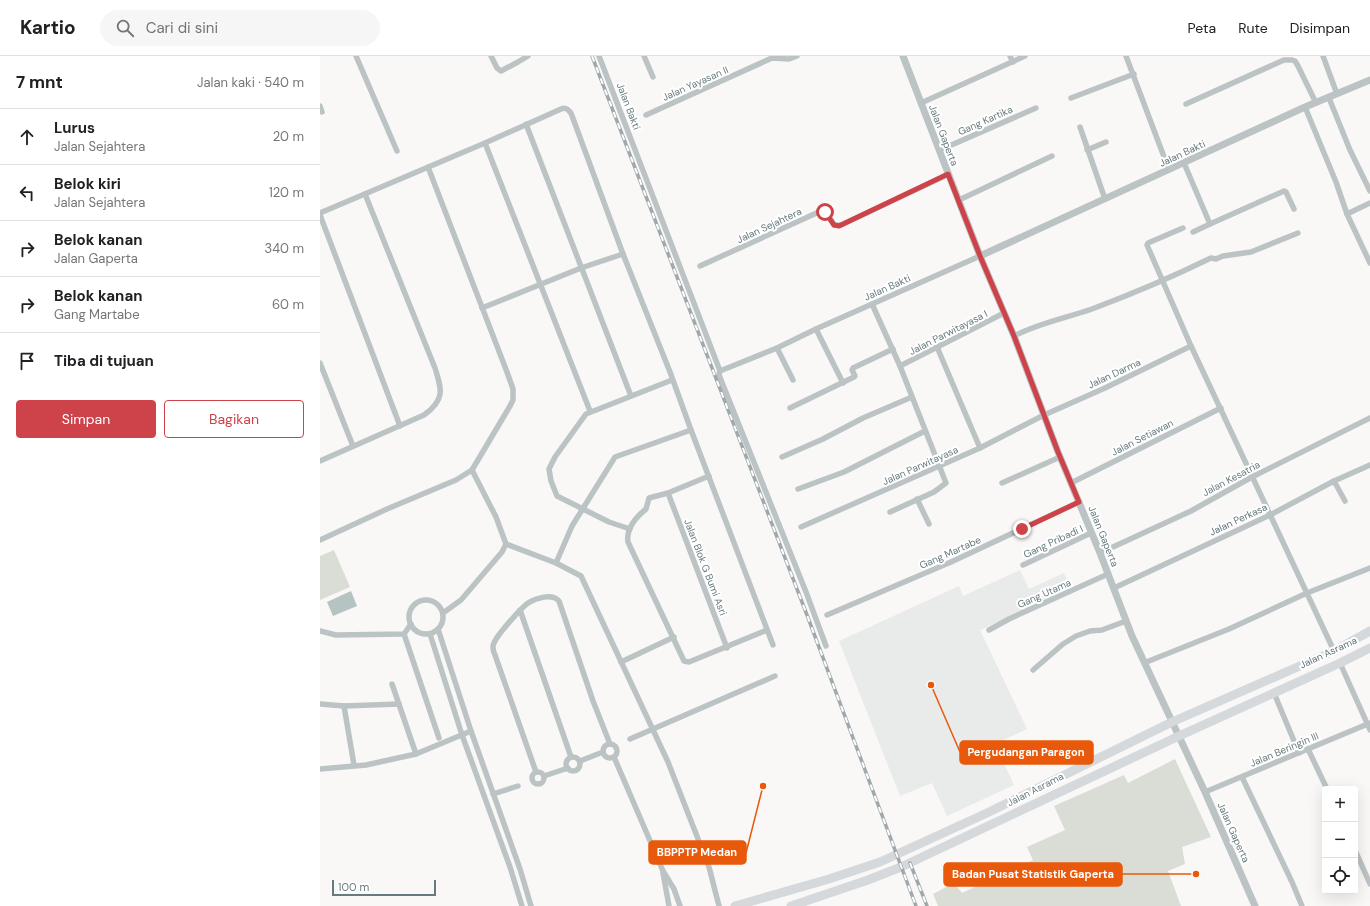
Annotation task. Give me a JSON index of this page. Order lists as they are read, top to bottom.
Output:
{
  "streets": {
    "highway": ["Jalan Asrama"],
    "street": [
      "Jalan Yayasan II",
      "Jalan Bakti",
      "Gang Kartika",
      "Jalan Gaperta",
      "Jalan Sejahtera",
      "Jalan Parwitayasa I",
      "Jalan Darma",
      "Jalan Setiawan",
      "Jalan Parwitayasa",
      "Jalan Kesatria",
      "Jalan Perkasa",
      "Gang Pribadi I",
      "Gang Martabe",
      "Jalan Blok G Bumi Asri",
      "Gang Utama",
      "Jalan Beringin III"
    ]
  },
  "crossings": [
    ["Jalan Bakti", "Jalan Gaperta"],
    ["Gang Kartika", "Jalan Gaperta"],
    ["Jalan Gaperta", "Jalan Sejahtera"],
    ["Jalan Gaperta", "Jalan Parwitayasa I"],
    ["Jalan Gaperta", "Jalan Darma"],
    ["Jalan Gaperta", "Jalan Setiawan"],
    ["Jalan Gaperta", "Jalan Parwitayasa"],
    ["Jalan Gaperta", "Jalan Kesatria"],
    ["Jalan Gaperta", "Jalan Perkasa"],
    ["Jalan Gaperta", "Gang Pribadi I"],
    ["Jalan Gaperta", "Gang Martabe"],
    ["Jalan Gaperta", "Gang Utama"],
    ["Jalan Gaperta", "Jalan Asrama"],
    ["Jalan Gaperta", "Jalan Beringin III"],
    ["Jalan Darma", "Jalan Parwitayasa"]
  ],
  "places": ["Pergudangan Paragon", "BBPPTP Medan", "Badan Pusat Statistik Gaperta"],
  "scale_bar": "100 m",
  "page": {
    "header": "Kartio",
    "search": "Cari di sini",
    "nav": ["Peta", "Rute", "Disimpan"],
    "heading": ["7 mnt", "Jalan kaki · 540 m"],
    "list": [
      ["Lurus", "Jalan Sejahtera", "20 m"],
      ["Belok kiri", "Jalan Sejahtera", "120 m"],
      ["Belok kanan", "Jalan Gaperta", "340 m"],
      ["Belok kanan", "Gang Martabe", "60 m"],
      "Tiba di tujuan"
    ],
    "buttons": ["Simpan", "Bagikan"],
    "map_buttons": ["+", "−"],
    "scale": "100 m"
  }
}
